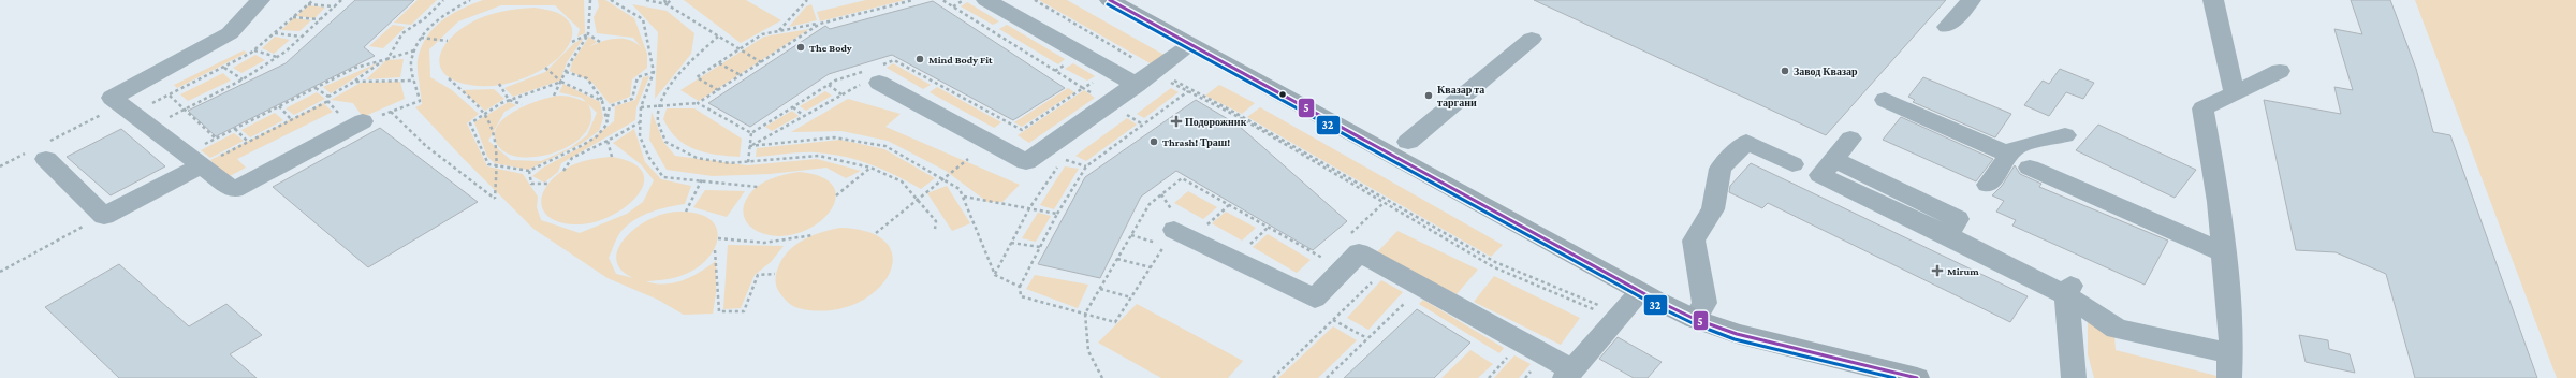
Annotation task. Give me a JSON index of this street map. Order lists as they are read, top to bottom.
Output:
{
  "places": {
    "other": [
      "The Body",
      "Mind Body Fit",
      "Завод Квазар",
      "Квазар та таргани",
      "Thrash! Траш!"
    ],
    "health": ["Подорожник", "Mirum"]
  },
  "lines": ["transit line 5", "transit line 32"]
}
